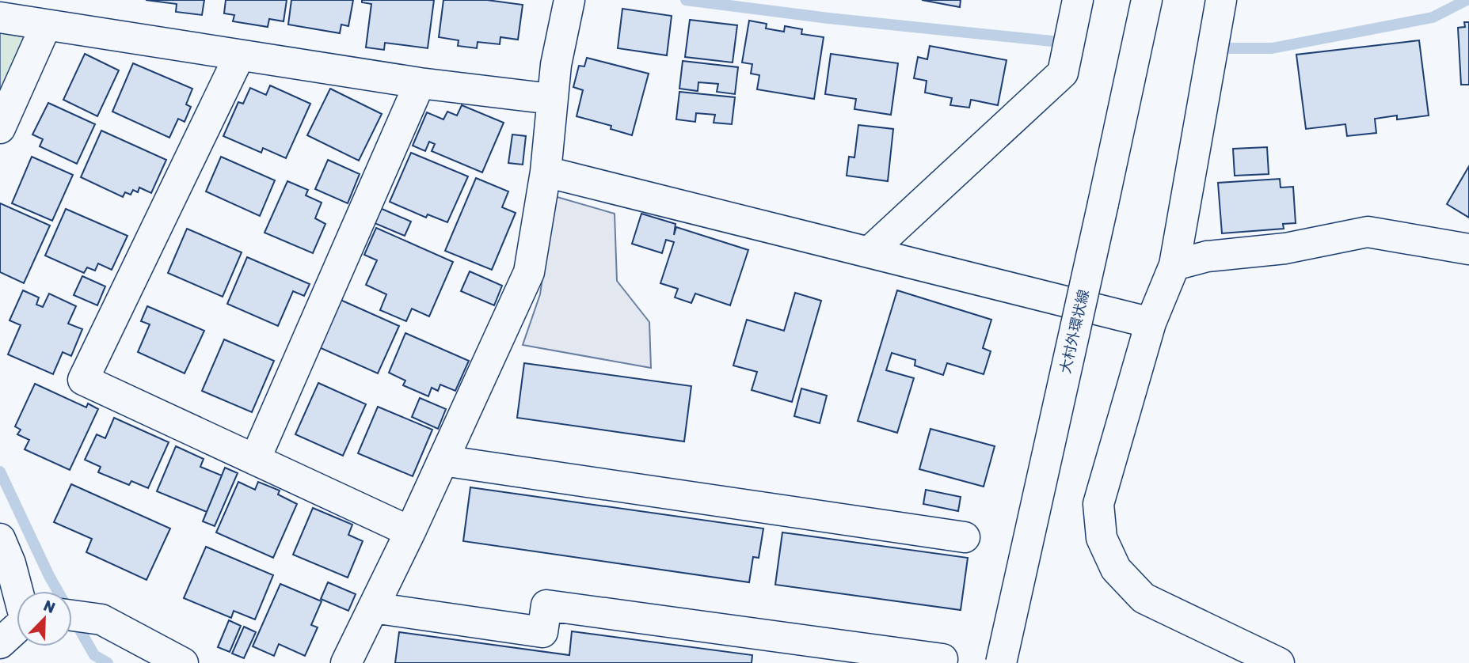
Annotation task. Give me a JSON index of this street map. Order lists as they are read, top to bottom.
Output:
{
  "streets": {
    "street": ["大村外環状線"]
  },
  "north": "top right"
}
